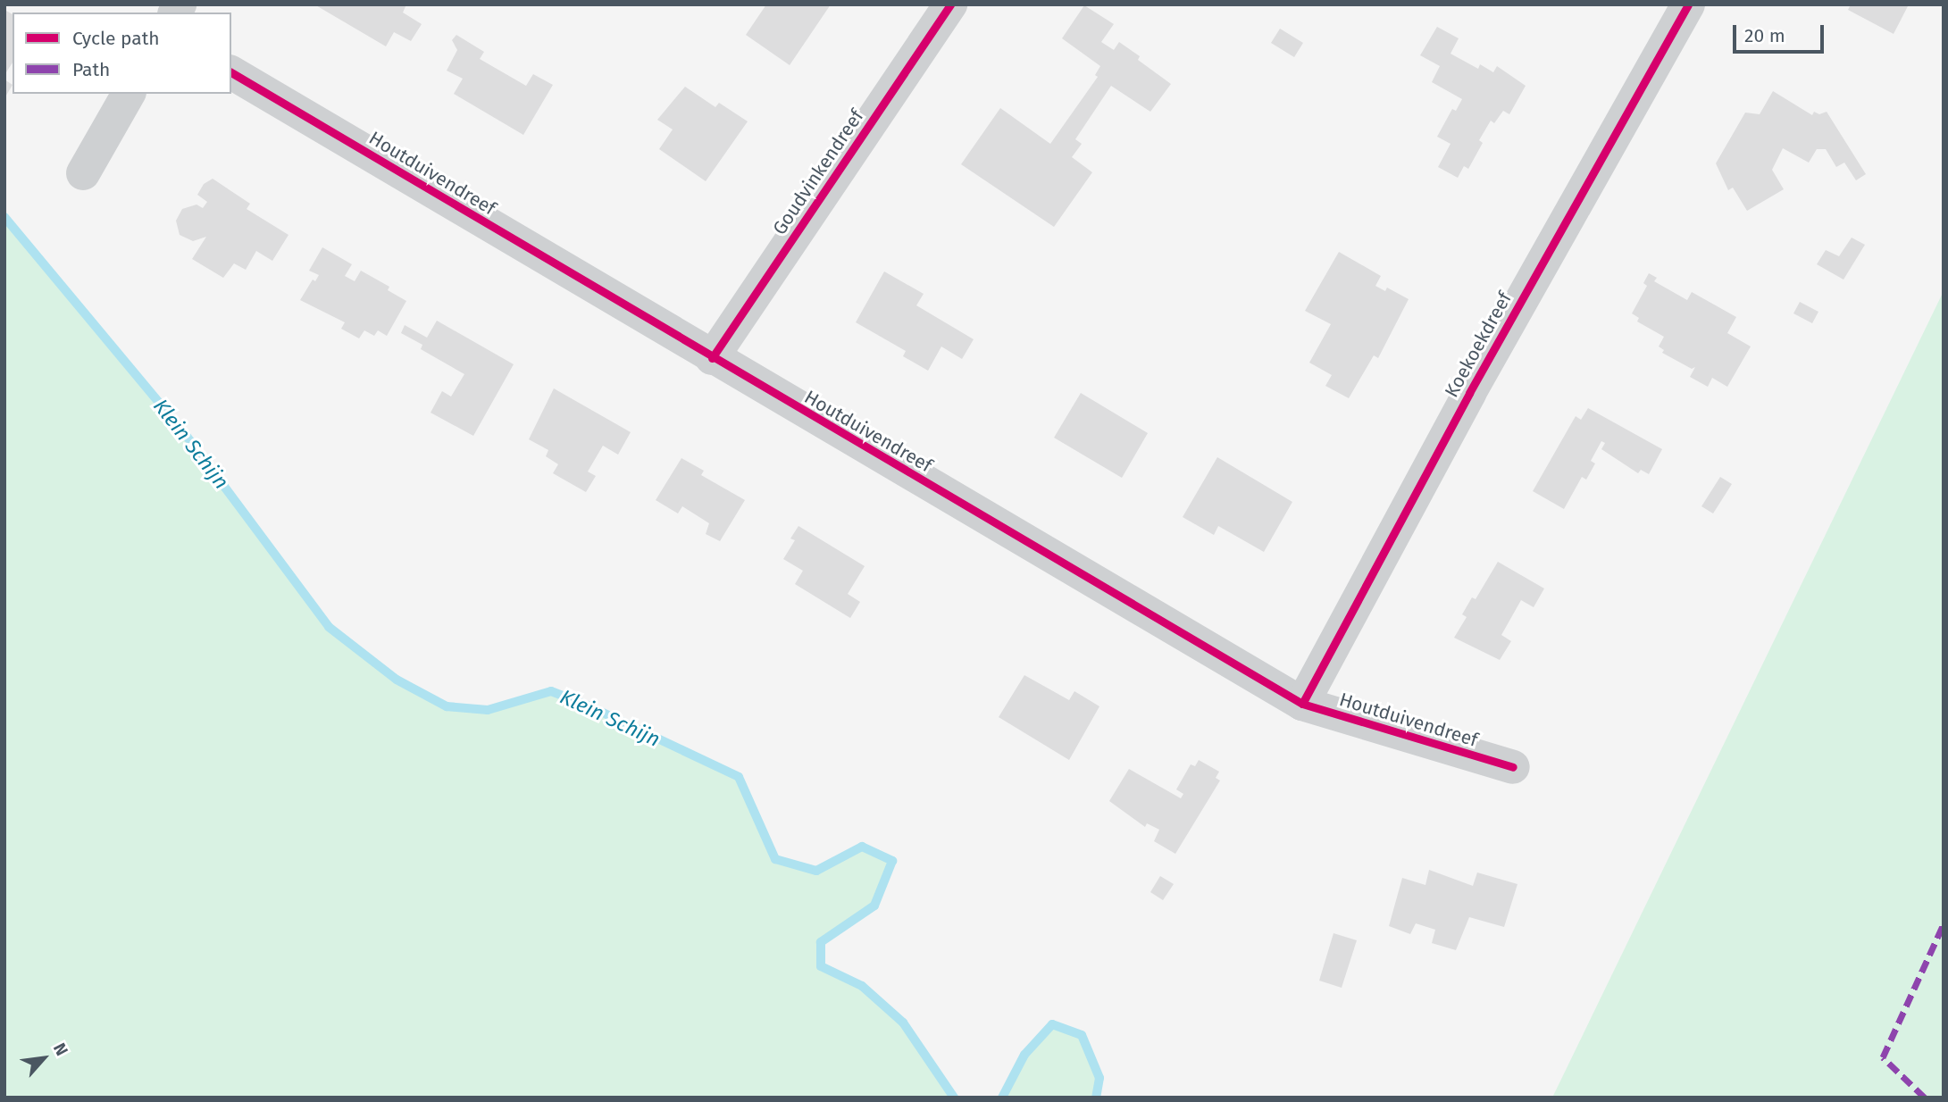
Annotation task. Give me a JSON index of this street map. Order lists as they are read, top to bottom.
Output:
{
  "streets": {
    "street": ["Goudvinkendreef", "Houtduivendreef", "Koekoekdreef"]
  },
  "crossings": [
    ["Goudvinkendreef", "Houtduivendreef"],
    ["Houtduivendreef", "Koekoekdreef"]
  ],
  "water": ["Klein Schijn"],
  "legend": ["Cycle path", "Path"],
  "scale_bar": "20 m",
  "north": "top right"
}
